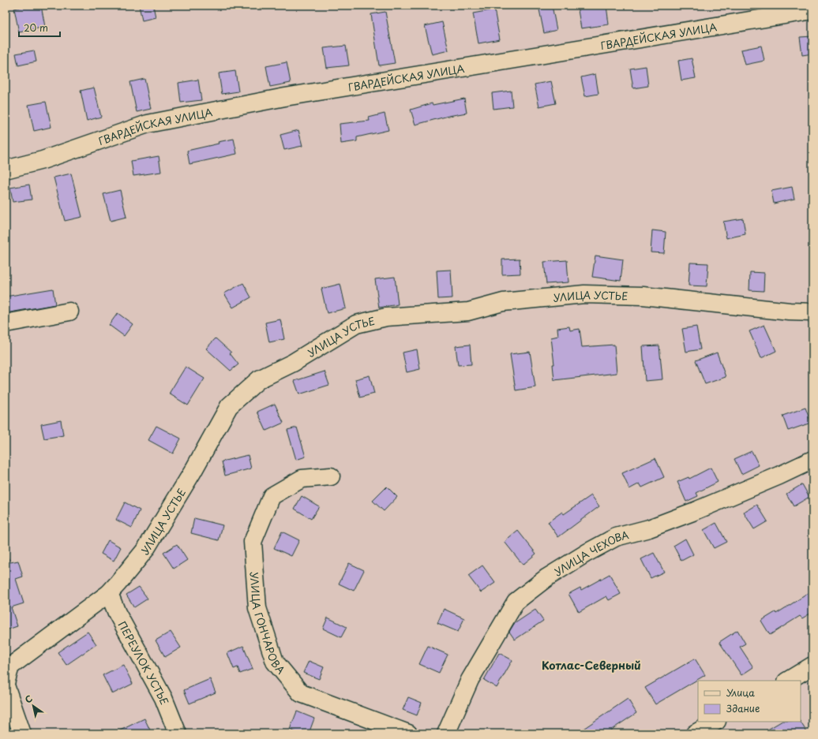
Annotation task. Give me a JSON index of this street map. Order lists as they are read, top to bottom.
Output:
{
  "streets": {
    "street": [
      "ГВАРДЕЙСКАЯ УЛИЦА",
      "УЛИЦА УСТЬЕ",
      "УЛИЦА ЧЕХОВА",
      "УЛИЦА ГОНЧАРОВА",
      "ПЕРЕУЛОК УСТЬЕ"
    ]
  },
  "crossings": [
    ["УЛИЦА УСТЬЕ", "ПЕРЕУЛОК УСТЬЕ"]
  ],
  "districts": ["Котлас-Северный"],
  "legend": ["Улица", "Здание"],
  "scale_bar": "20 m",
  "north": "top left"
}
